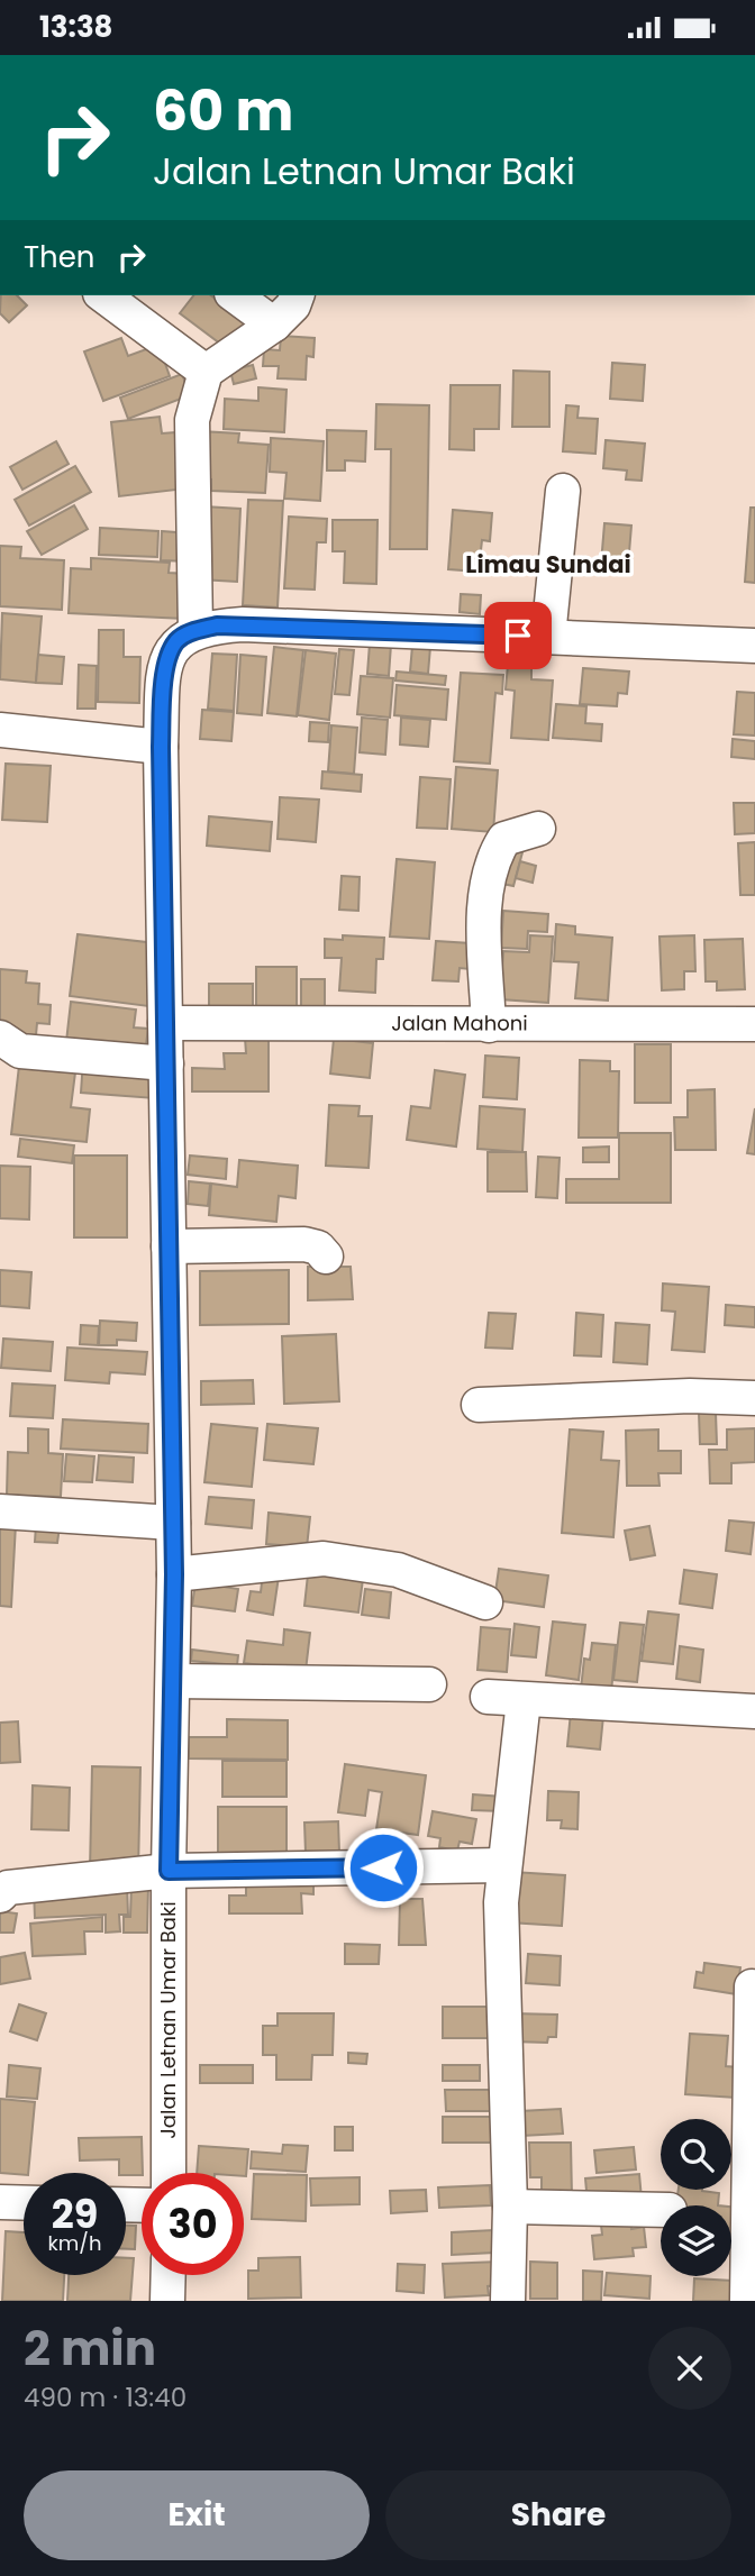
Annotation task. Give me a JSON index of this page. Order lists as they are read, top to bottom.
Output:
{
  "streets": {
    "street": ["Jalan Mahoni", "Jalan Letnan Umar Baki"]
  },
  "crossings": [
    ["Jalan Mahoni", "Jalan Letnan Umar Baki"]
  ],
  "districts": ["Limau Sundai"],
  "page": {
    "status": "13:38",
    "turn": ["60 m", "Jalan Letnan Umar Baki"],
    "then": "Then",
    "speed": "29 km/h",
    "limit": "30",
    "heading": ["2 min", "490 m · 13:40"],
    "buttons": ["Exit", "Share"]
  }
}
